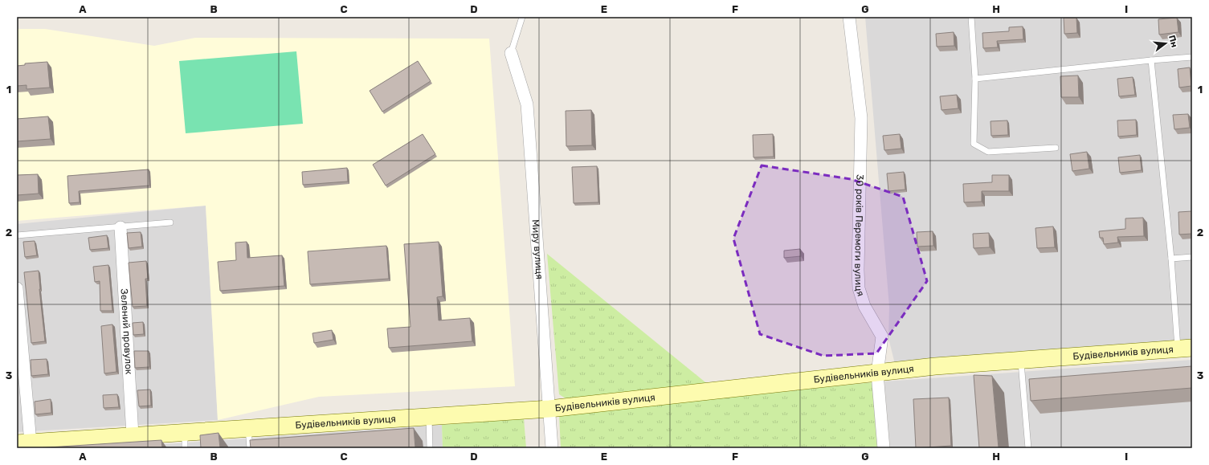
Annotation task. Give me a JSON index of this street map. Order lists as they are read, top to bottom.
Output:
{
  "streets": {
    "street": [
      "30 років Перемоги вулиця",
      "Миру вулиця",
      "Зелений провулок",
      "Будівельників вулиця"
    ]
  },
  "crossings": [
    ["30 років Перемоги вулиця", "Будівельників вулиця"],
    ["Миру вулиця", "Будівельників вулиця"],
    ["Зелений провулок", "Будівельників вулиця"]
  ],
  "north": "right",
  "grid": {
    "columns": [
      "A",
      "B",
      "C",
      "D",
      "E",
      "F",
      "G",
      "H",
      "I"
    ],
    "rows": ["1", "2", "3"]
  }
}
